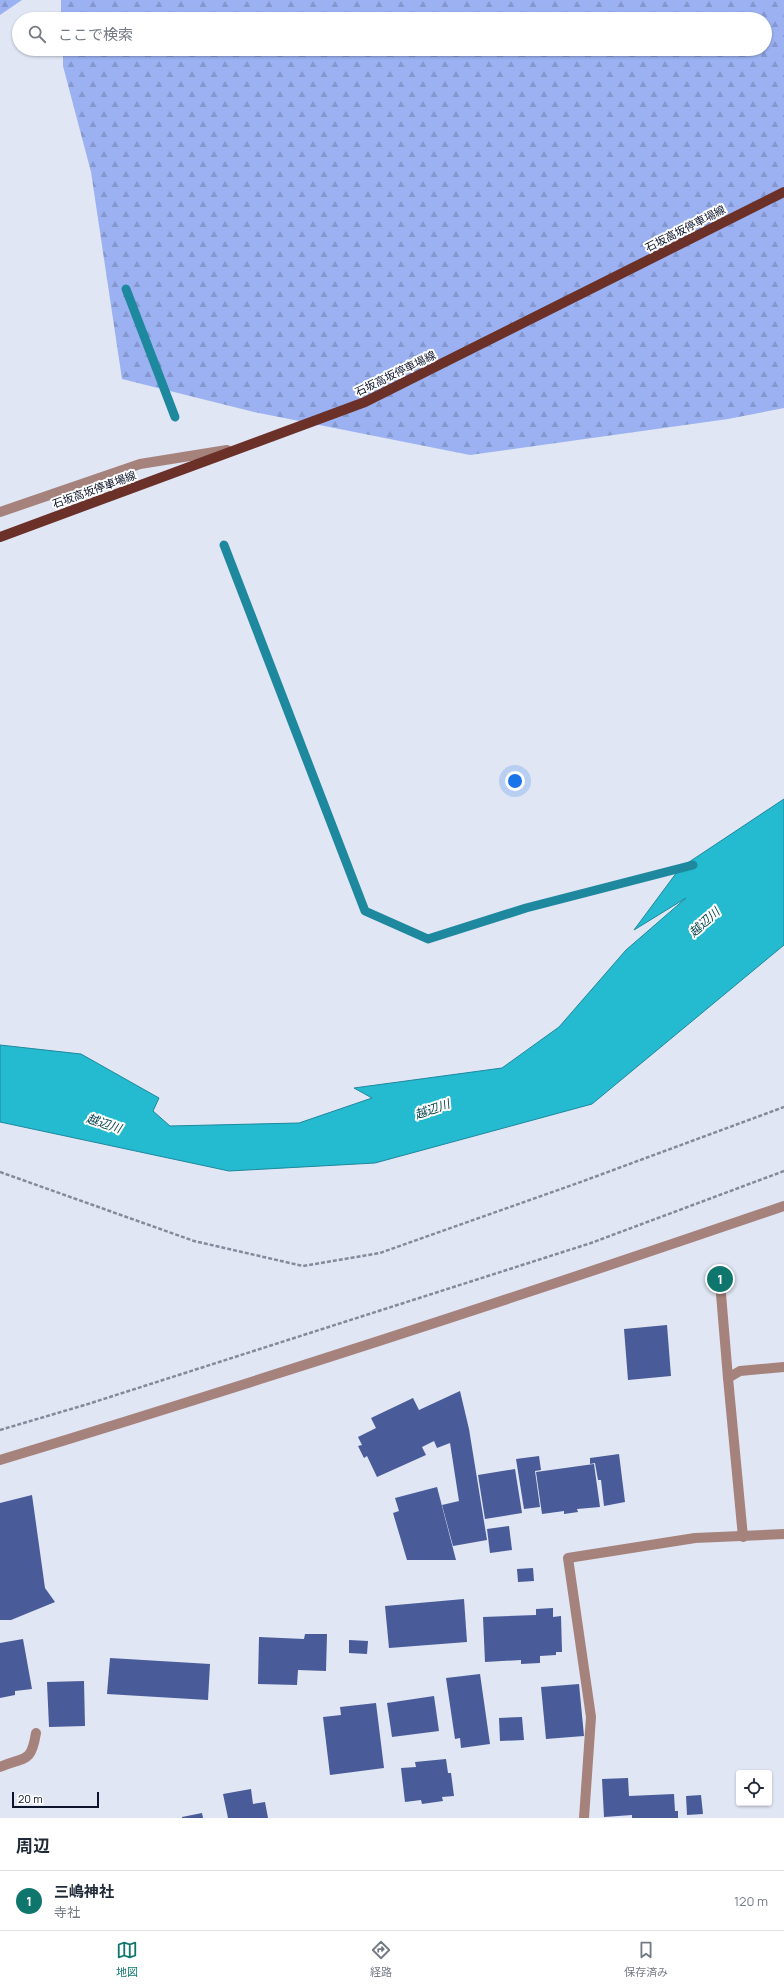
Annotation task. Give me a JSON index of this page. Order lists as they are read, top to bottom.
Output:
{
  "streets": {
    "main road": ["石坂高坂停車場線"]
  },
  "water": ["越辺川"],
  "scale_bar": "20 m",
  "page": {
    "search": "ここで検索",
    "pins": "1",
    "scale": "20 m",
    "heading": "周辺",
    "list": [
      {
        "mark": "1",
        "name": "三嶋神社",
        "note": "寺社",
        "value": "120 m"
      }
    ],
    "nav": ["地図", "経路", "保存済み"]
  }
}
